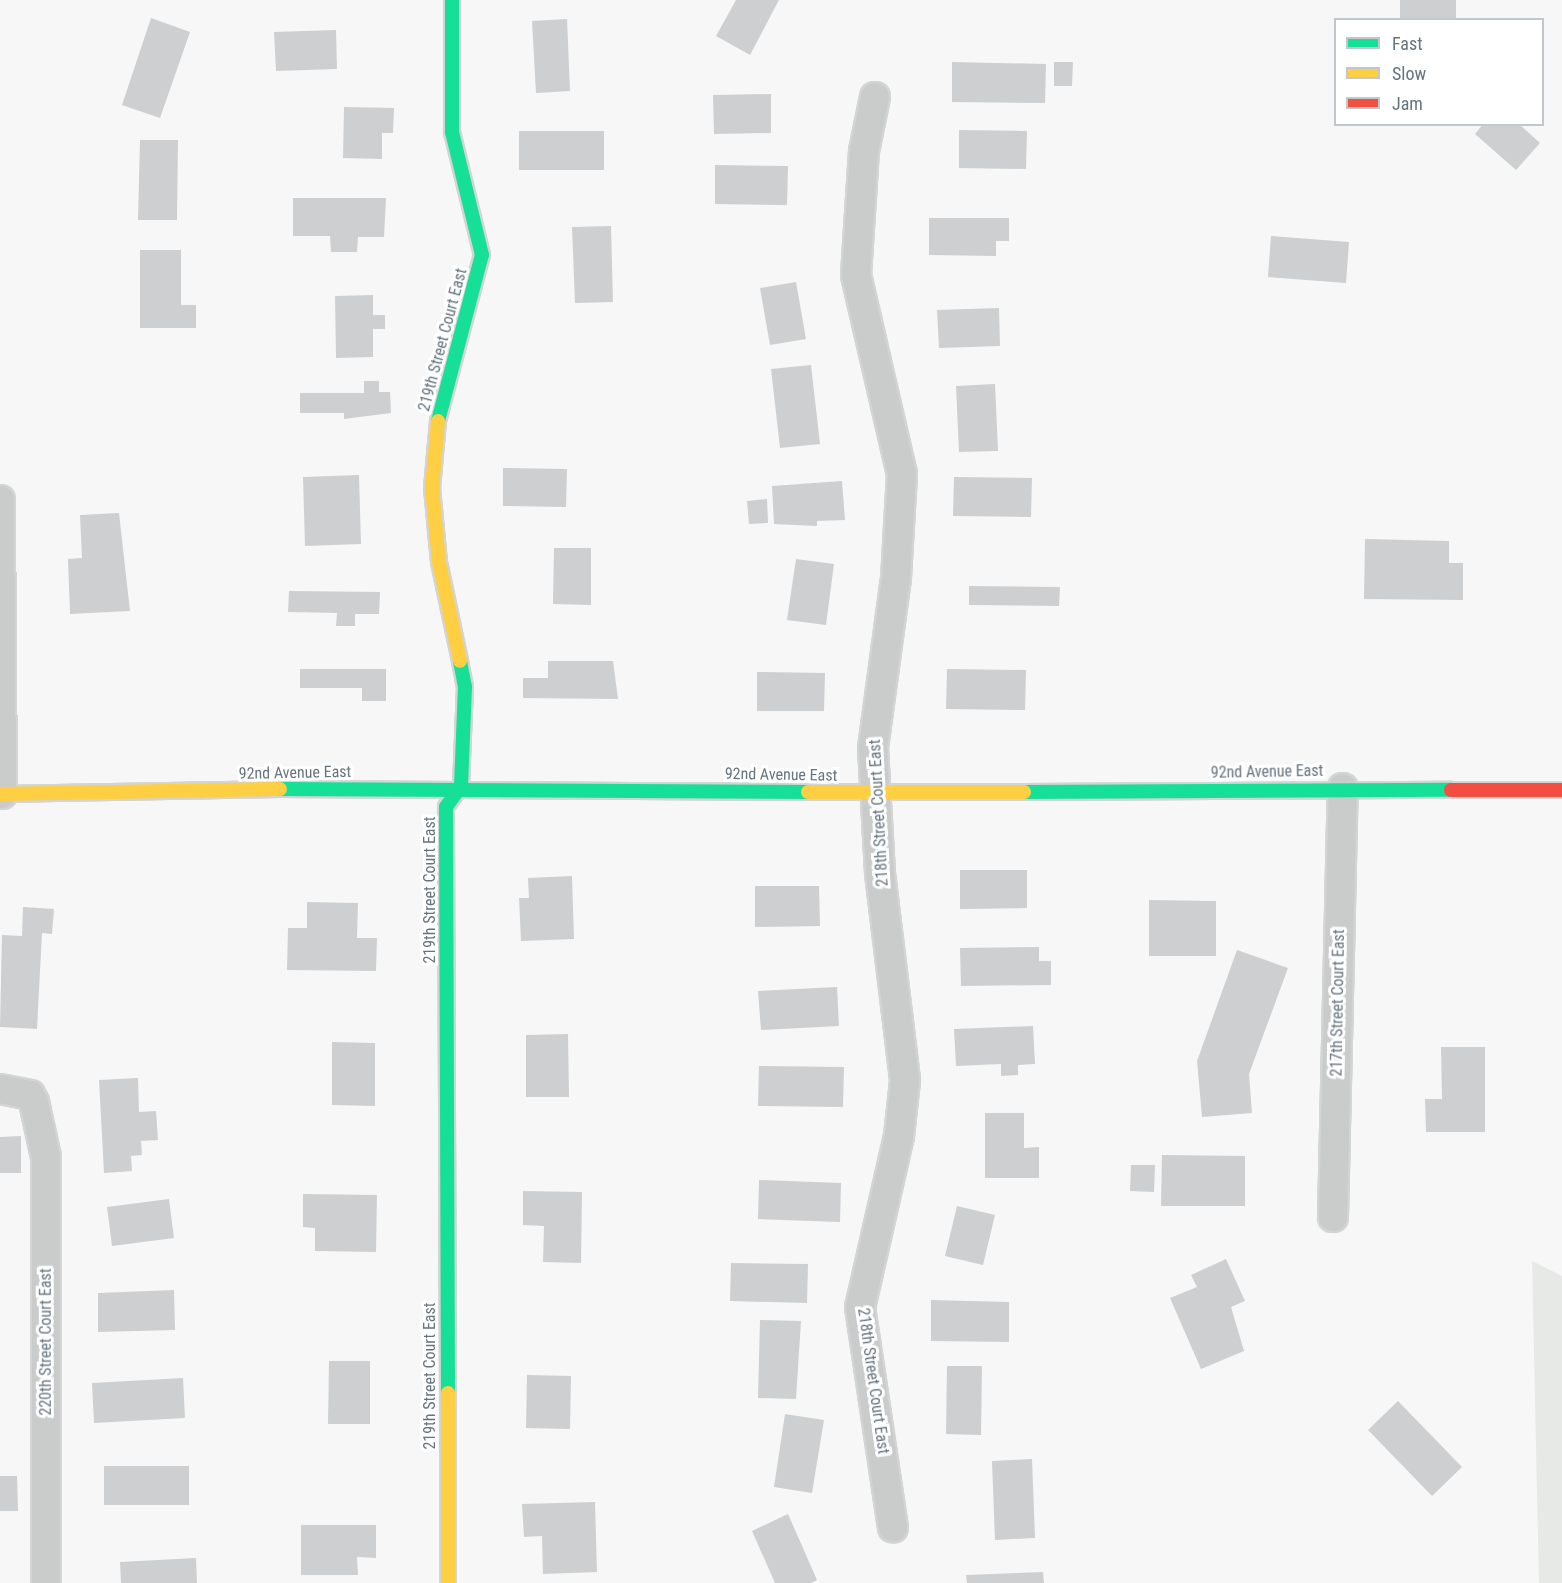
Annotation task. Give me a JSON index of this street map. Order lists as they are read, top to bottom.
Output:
{
  "streets": {
    "street": [
      "219th Street Court East",
      "92nd Avenue East",
      "218th Street Court East",
      "217th Street Court East",
      "220th Street Court East"
    ]
  },
  "crossings": [
    ["219th Street Court East", "92nd Avenue East"],
    ["92nd Avenue East", "218th Street Court East"],
    ["92nd Avenue East", "217th Street Court East"]
  ],
  "legend": ["Fast", "Slow", "Jam"]
}
